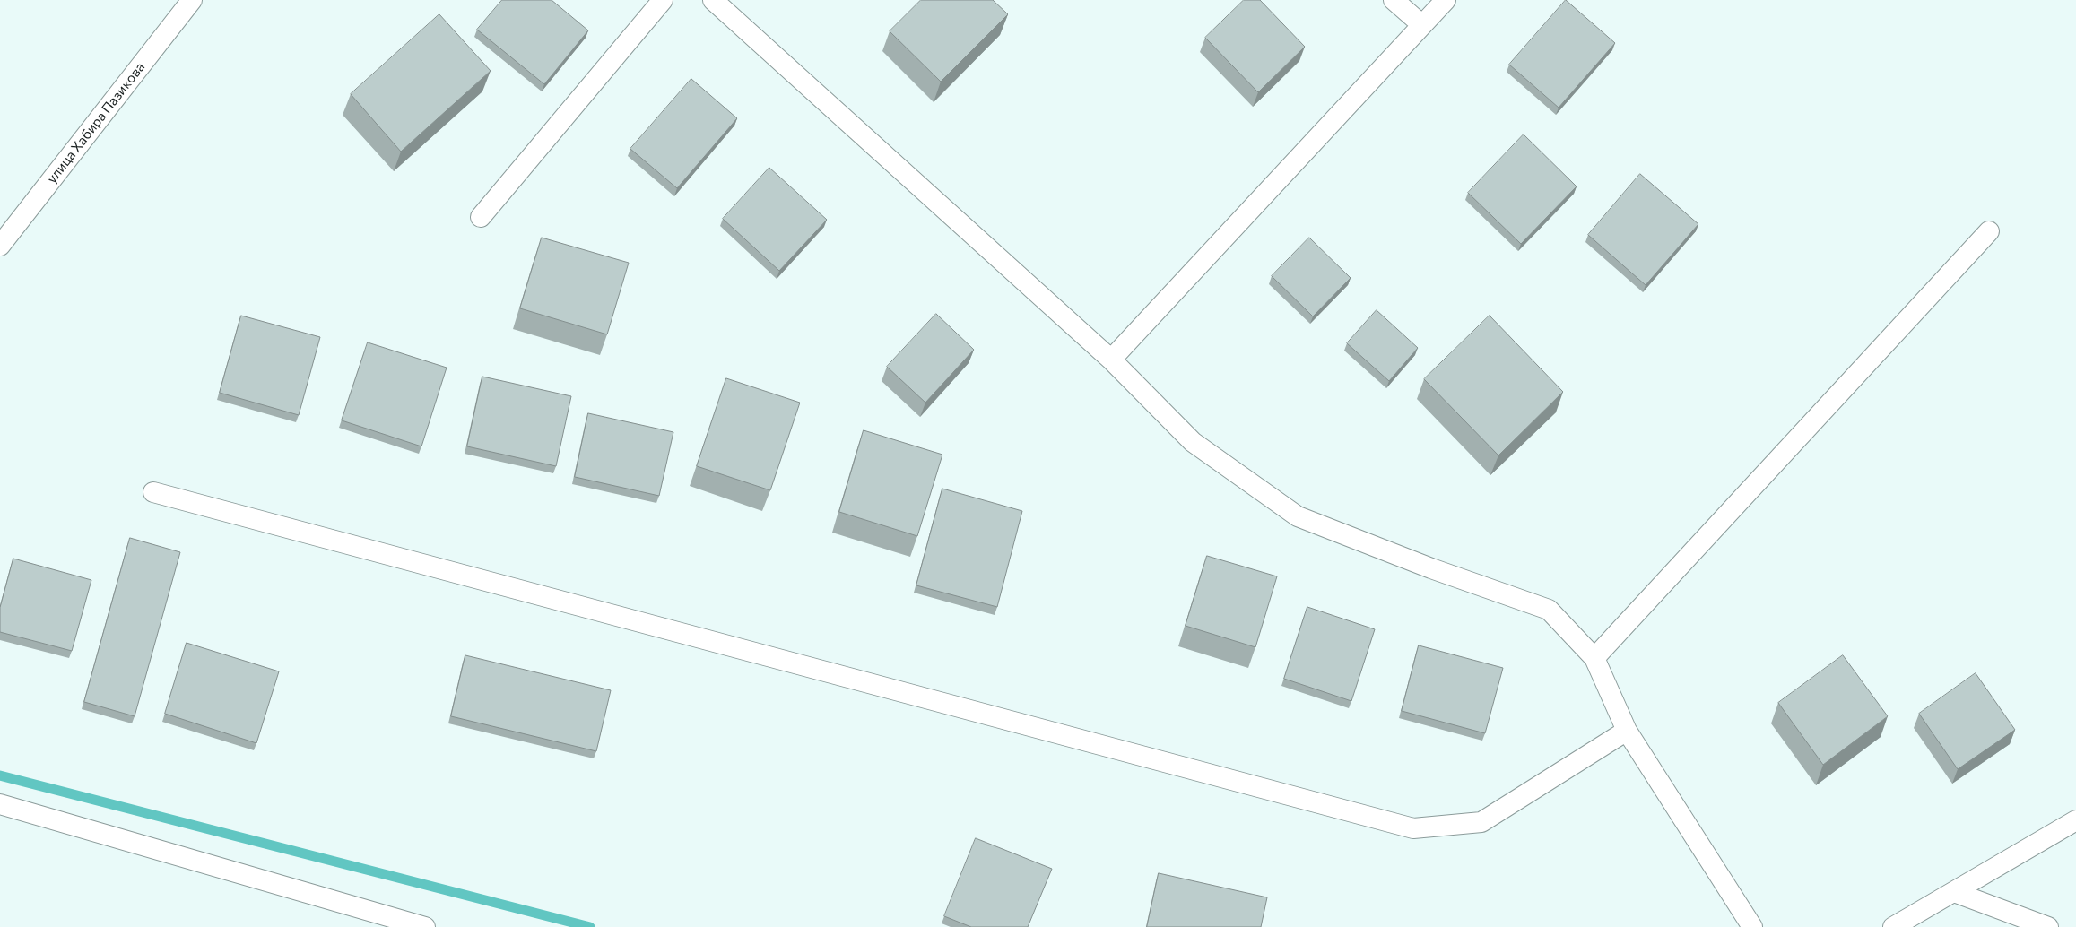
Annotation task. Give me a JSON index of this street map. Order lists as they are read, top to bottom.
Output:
{
  "streets": {
    "street": ["улица Хабира Пазикова"]
  }
}
